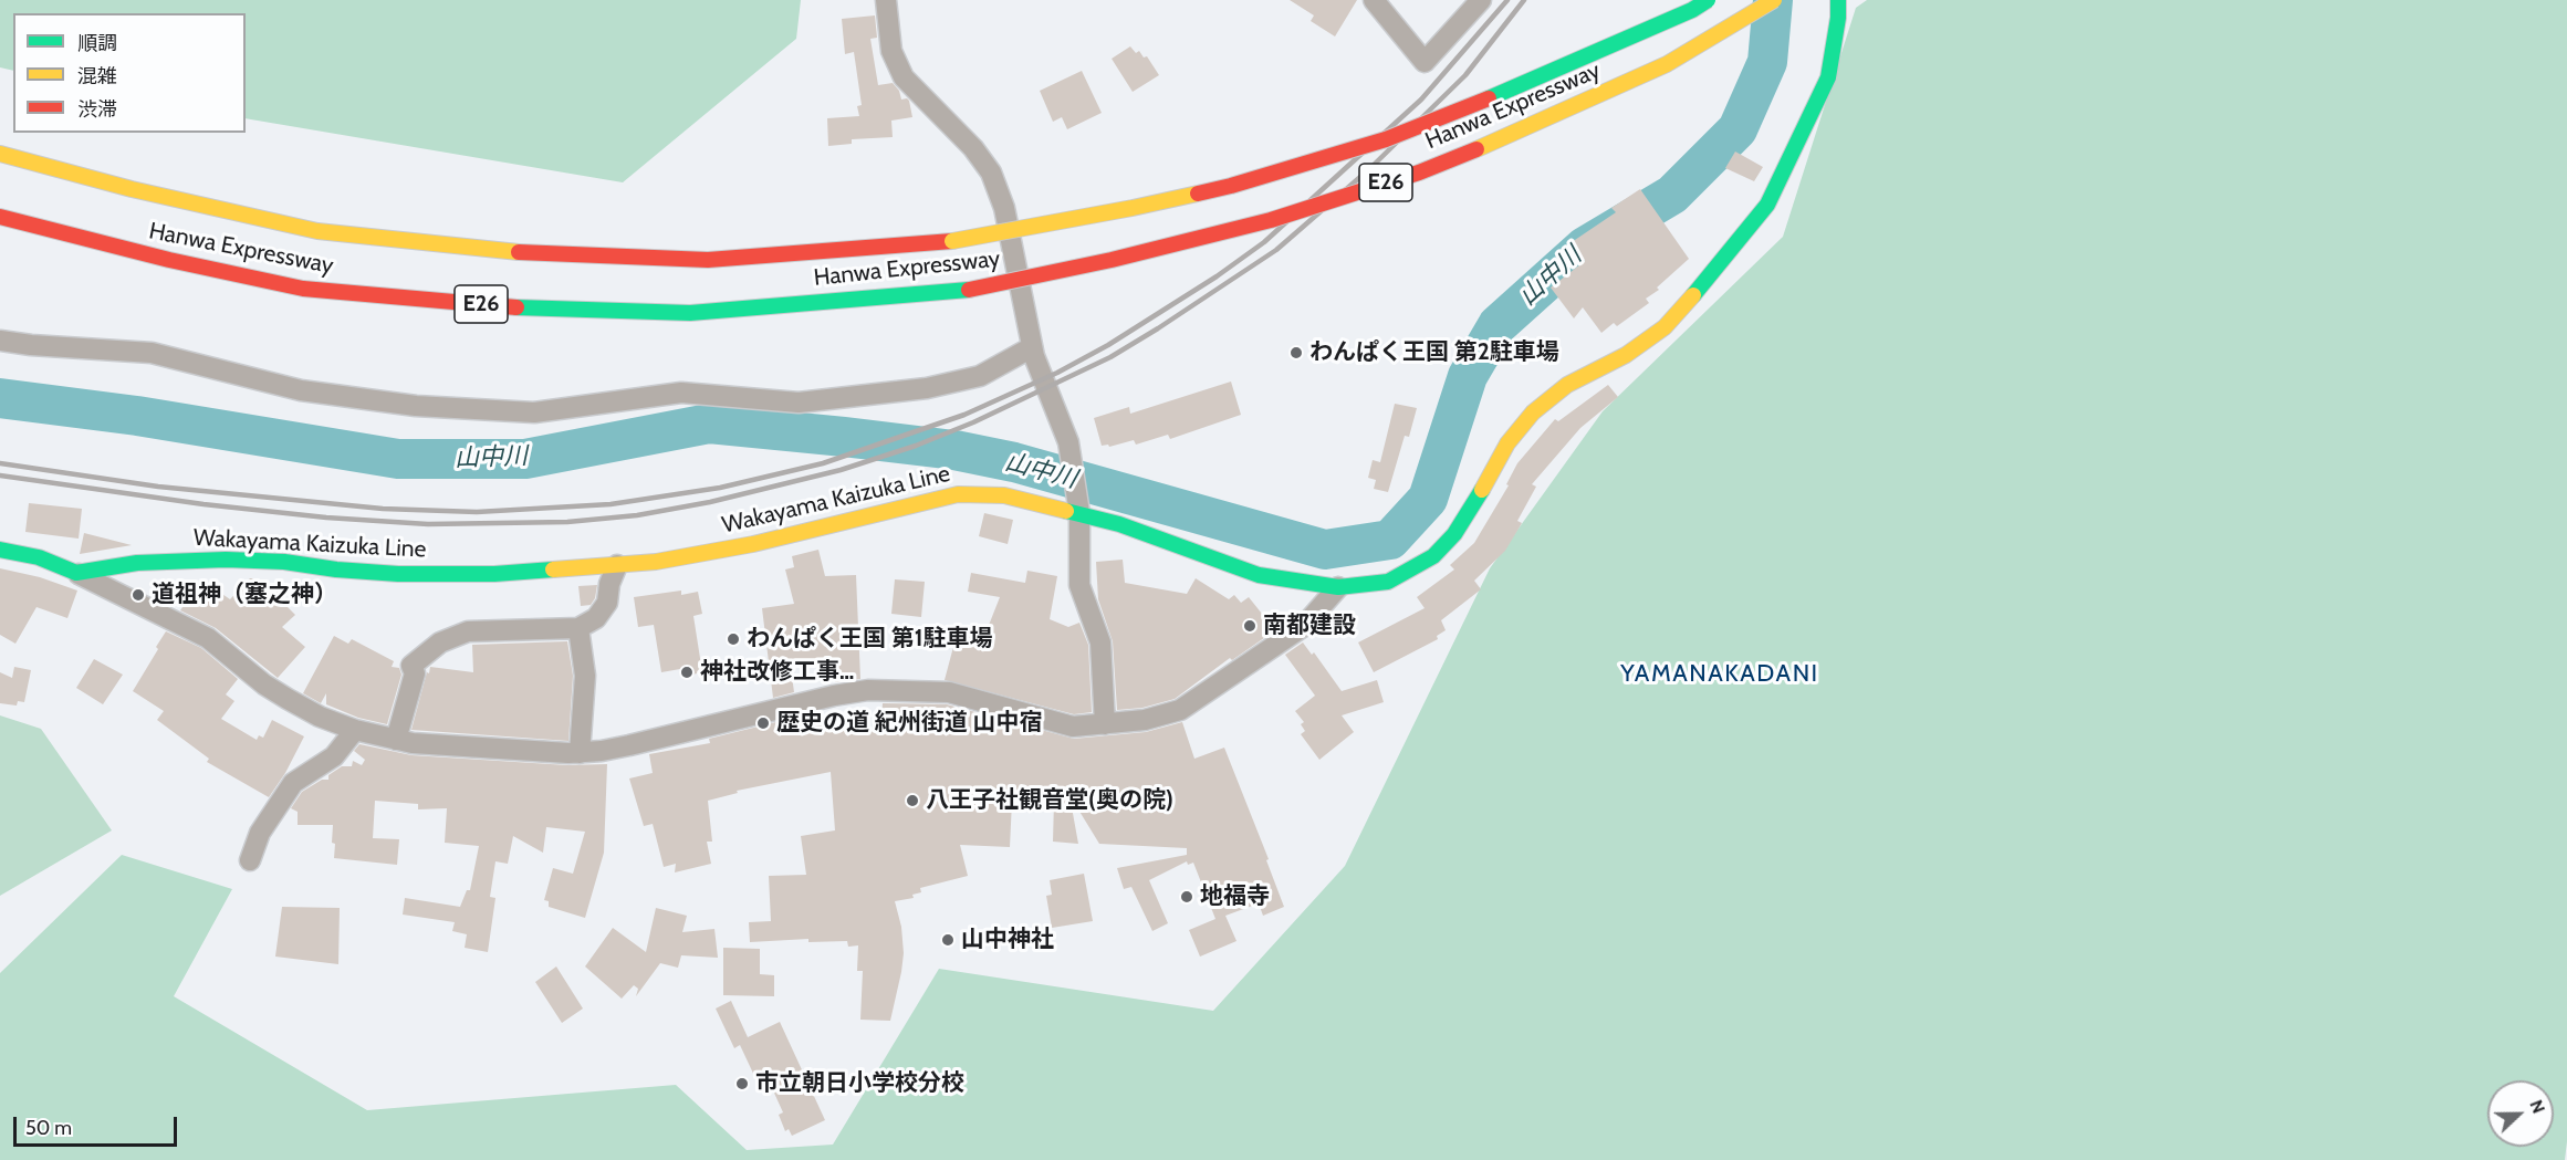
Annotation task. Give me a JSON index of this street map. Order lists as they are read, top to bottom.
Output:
{
  "streets": {
    "main road": ["Hanwa Expressway", "E26", "Wakayama Kaizuka Line"]
  },
  "districts": ["YAMANAKADANI"],
  "water": ["山中川"],
  "places": [
    "わんぱく王国 第2駐車場",
    "道祖神（塞之神）",
    "南都建設",
    "わんぱく王国 第1駐車場",
    "神社改修工事…",
    "歴史の道 紀州街道 山中宿",
    "八王子社観音堂(奥の院)",
    "地福寺",
    "山中神社",
    "市立朝日小学校分校"
  ],
  "legend": ["順調", "混雑", "渋滞"],
  "scale_bar": "50 m",
  "north": "right"
}
